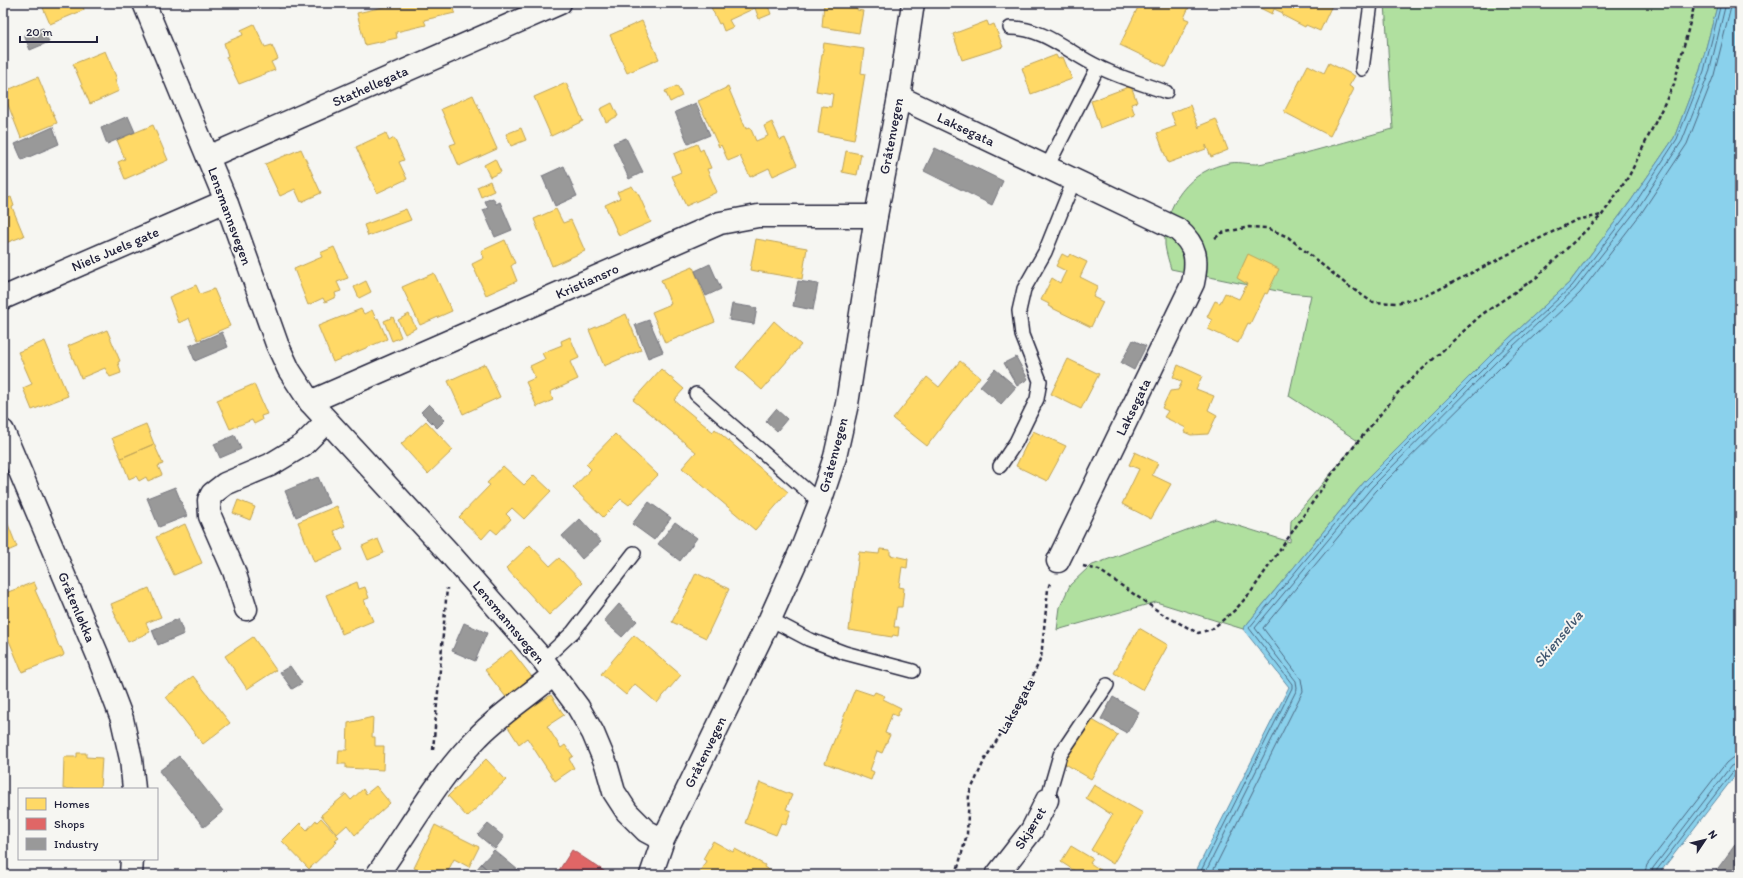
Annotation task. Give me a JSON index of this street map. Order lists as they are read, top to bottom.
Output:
{
  "streets": {
    "street": [
      "Stathellegata",
      "Laksegata",
      "Gråtenvegen",
      "Lensmannsvegen",
      "Niels Juels gate",
      "Kristiansro",
      "Gråtenløkka",
      "Skjæret"
    ]
  },
  "crossings": [
    ["Stathellegata", "Lensmannsvegen"],
    ["Laksegata", "Gråtenvegen"],
    ["Gråtenvegen", "Lensmannsvegen"],
    ["Gråtenvegen", "Kristiansro"],
    ["Lensmannsvegen", "Niels Juels gate"],
    ["Lensmannsvegen", "Kristiansro"]
  ],
  "water": ["Skienselva"],
  "legend": ["Homes", "Shops", "Industry"],
  "scale_bar": "20 m",
  "north": "top right"
}
